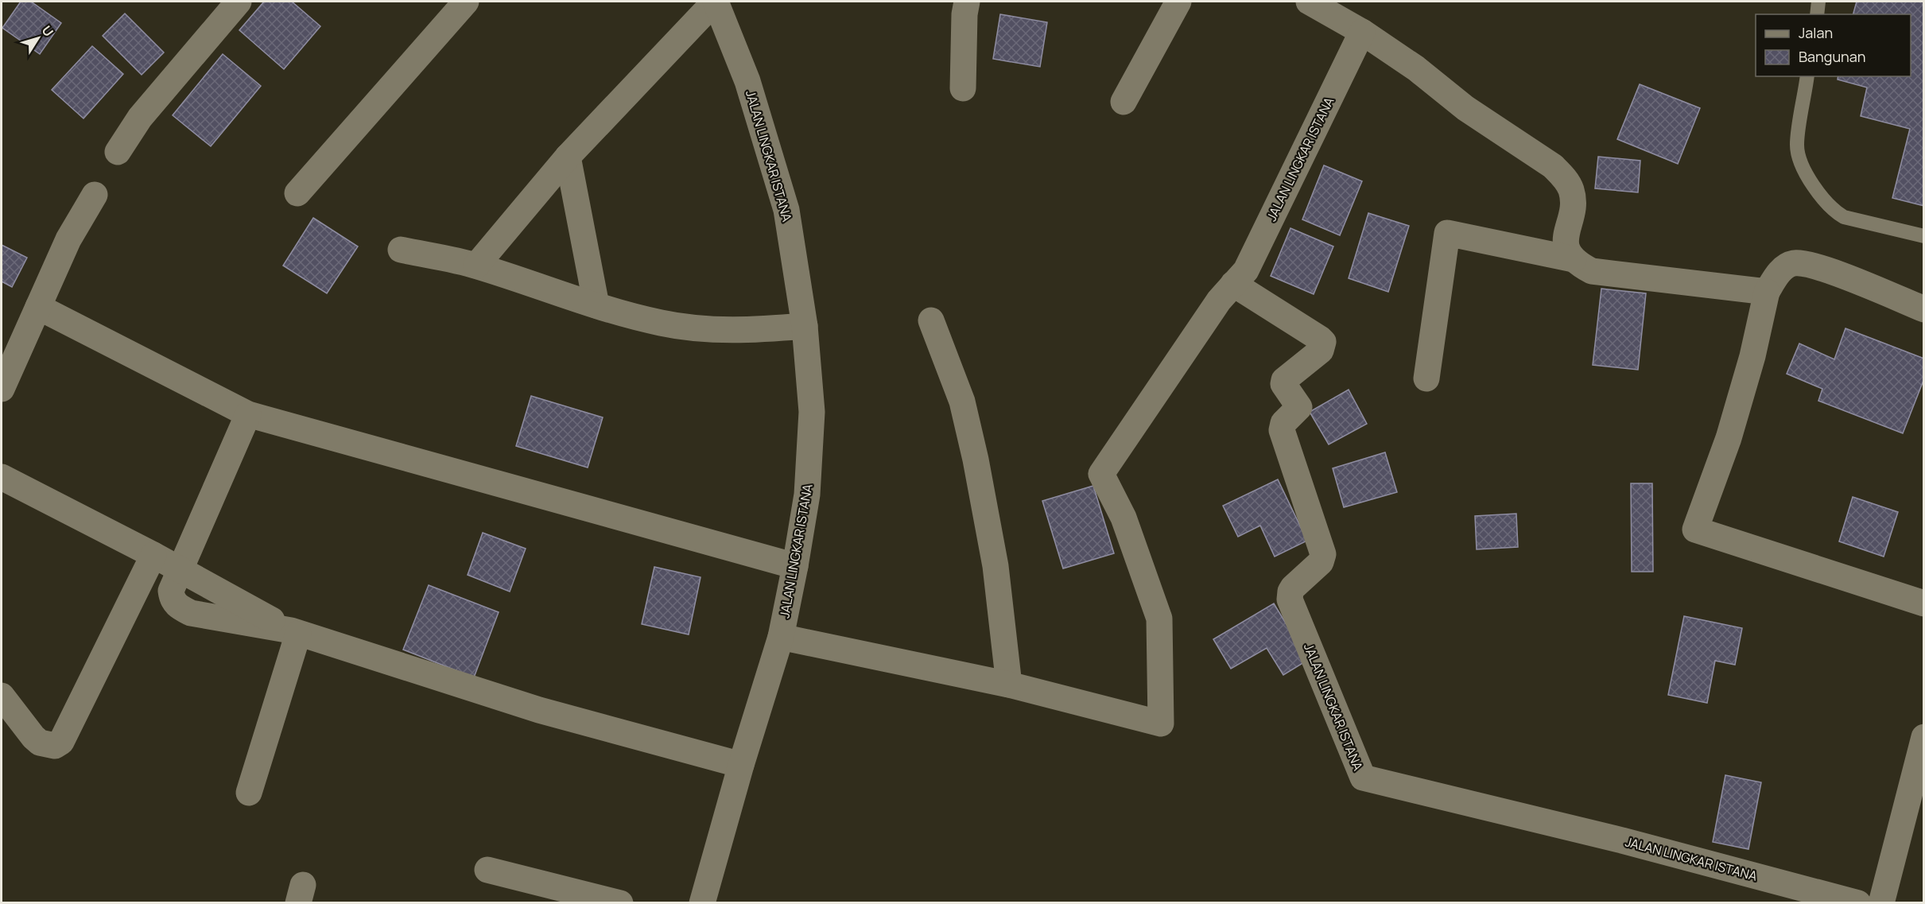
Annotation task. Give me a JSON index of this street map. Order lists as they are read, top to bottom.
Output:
{
  "streets": {
    "street": ["JALAN LINGKAR ISTANA"]
  },
  "legend": ["Jalan", "Bangunan"],
  "north": "top right"
}
